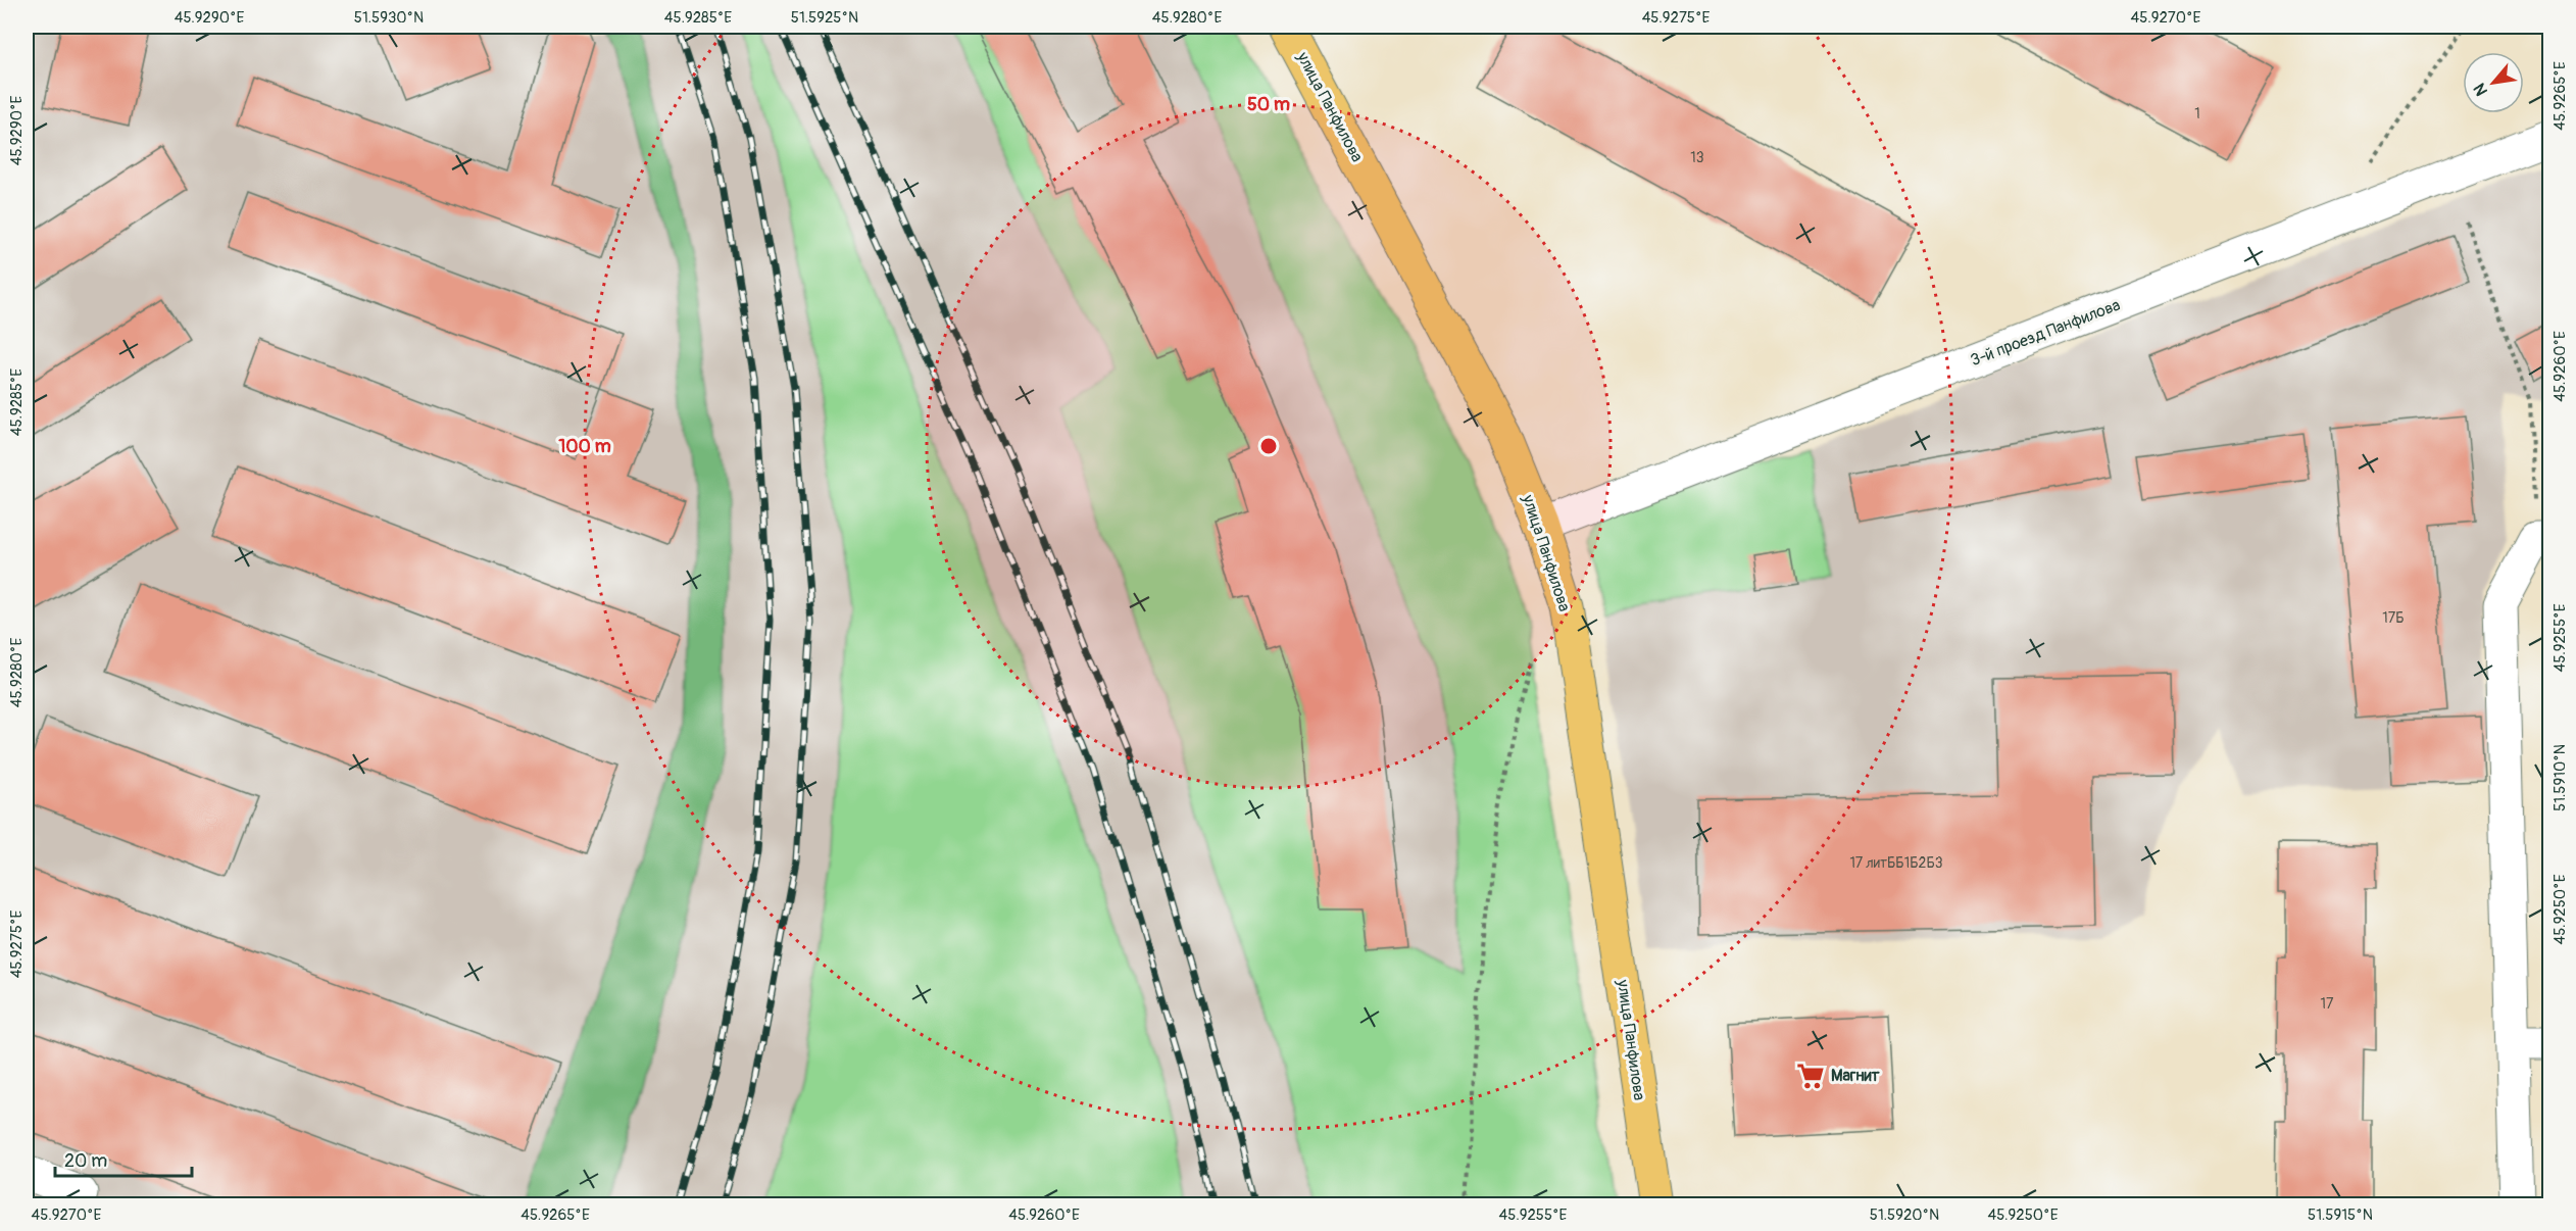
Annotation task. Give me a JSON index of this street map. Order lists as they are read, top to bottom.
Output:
{
  "streets": {
    "main road": ["улица Панфилова"],
    "street": ["3-й проезд Панфилова"]
  },
  "crossings": [
    ["улица Панфилова", "3-й проезд Панфилова"]
  ],
  "places": {
    "supermarket": ["Магнит"]
  },
  "house_numbers": [
    "1",
    "13",
    "17Б",
    "17 литББ1Б2Б3",
    "17"
  ],
  "scale_bar": "20 m",
  "north": "bottom left",
  "coordinates": [
    "45.9290°E",
    "51.5930°N",
    "45.9285°E",
    "51.5925°N",
    "45.9280°E",
    "45.9275°E",
    "45.9270°E",
    "45.9265°E",
    "45.9260°E",
    "45.9255°E",
    "51.5910°N",
    "45.9250°E",
    "51.5920°N",
    "51.5915°N"
  ],
  "rings": ["50 m", "100 m"]
}
